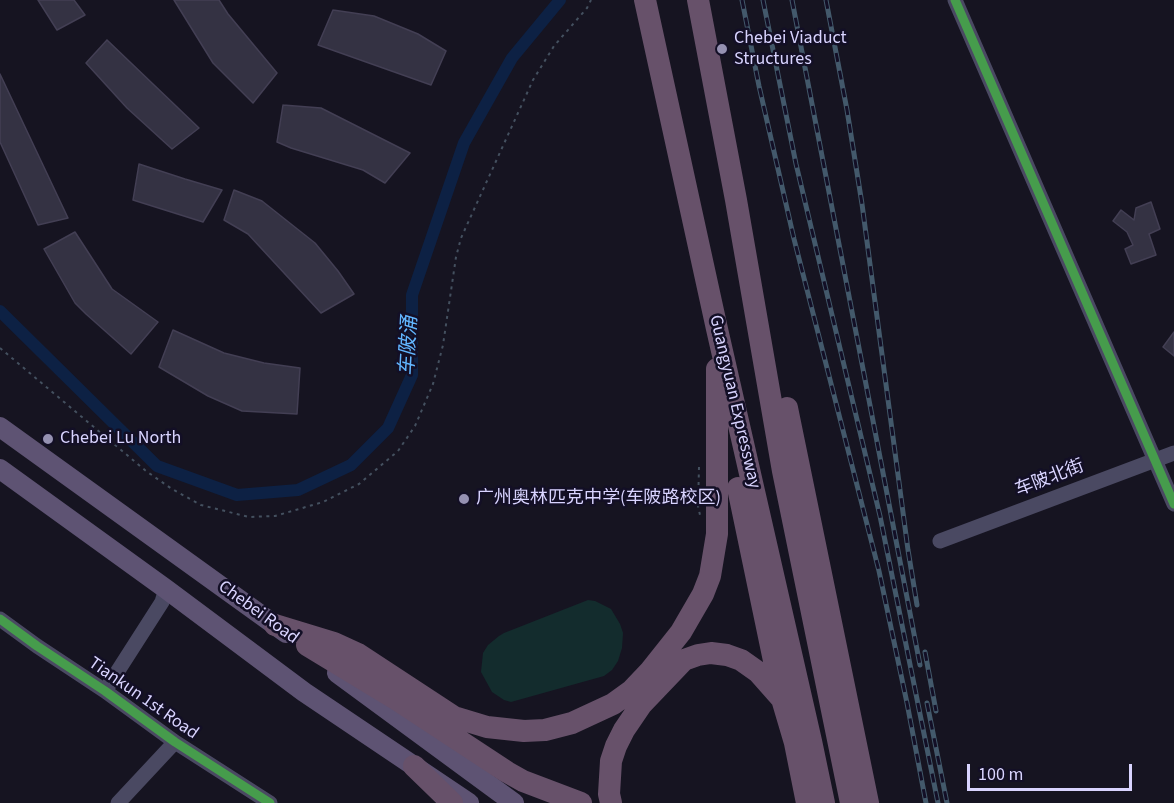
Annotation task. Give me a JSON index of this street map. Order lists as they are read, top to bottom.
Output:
{
  "streets": {
    "highway": ["Guangyuan Expressway"],
    "main road": ["Chebei Road"],
    "street": ["车陂北街", "Tiankun 1st Road"]
  },
  "water": ["车陂涌"],
  "places": ["Chebei Viaduct Structures", "Chebei Lu North", "广州奥林匹克中学(车陂路校区)"],
  "scale_bar": "100 m"
}
